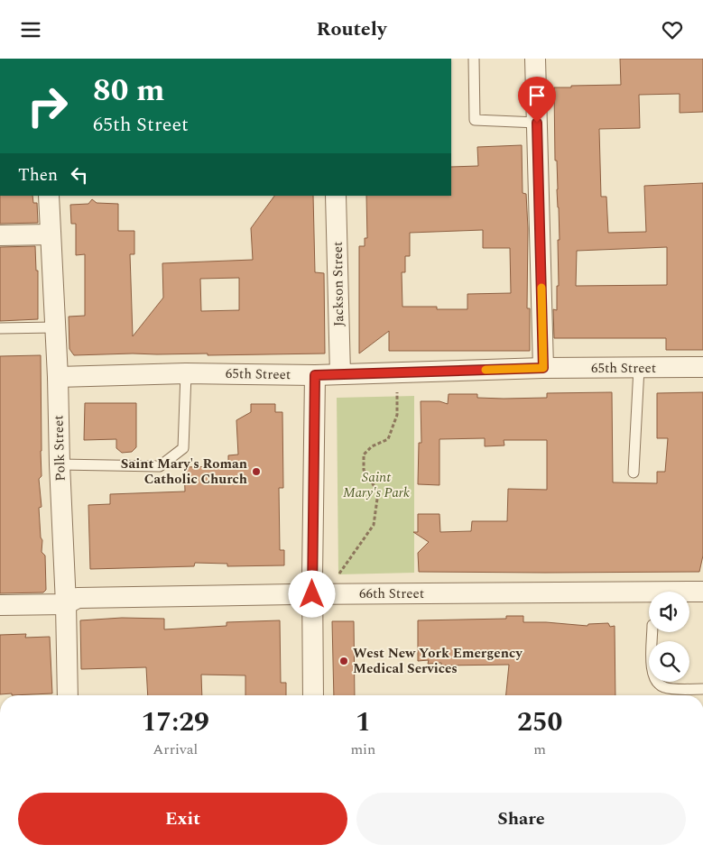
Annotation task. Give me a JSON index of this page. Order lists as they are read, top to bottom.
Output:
{
  "streets": {
    "street": [
      "Jackson Street",
      "65th Street",
      "Polk Street",
      "66th Street"
    ]
  },
  "crossings": [
    ["Jackson Street", "65th Street"],
    ["65th Street", "Polk Street"],
    ["Polk Street", "66th Street"]
  ],
  "parks": ["Saint Mary's Park"],
  "places": ["Saint Mary's Roman Catholic Church", "West New York Emergency Medical Services"],
  "page": {
    "header": "Routely",
    "turn": ["80 m", "65th Street"],
    "then": "Then",
    "eta": [
      "17:29",
      "Arrival",
      "1",
      "min",
      "250",
      "m"
    ],
    "buttons": ["Exit", "Share"]
  }
}
